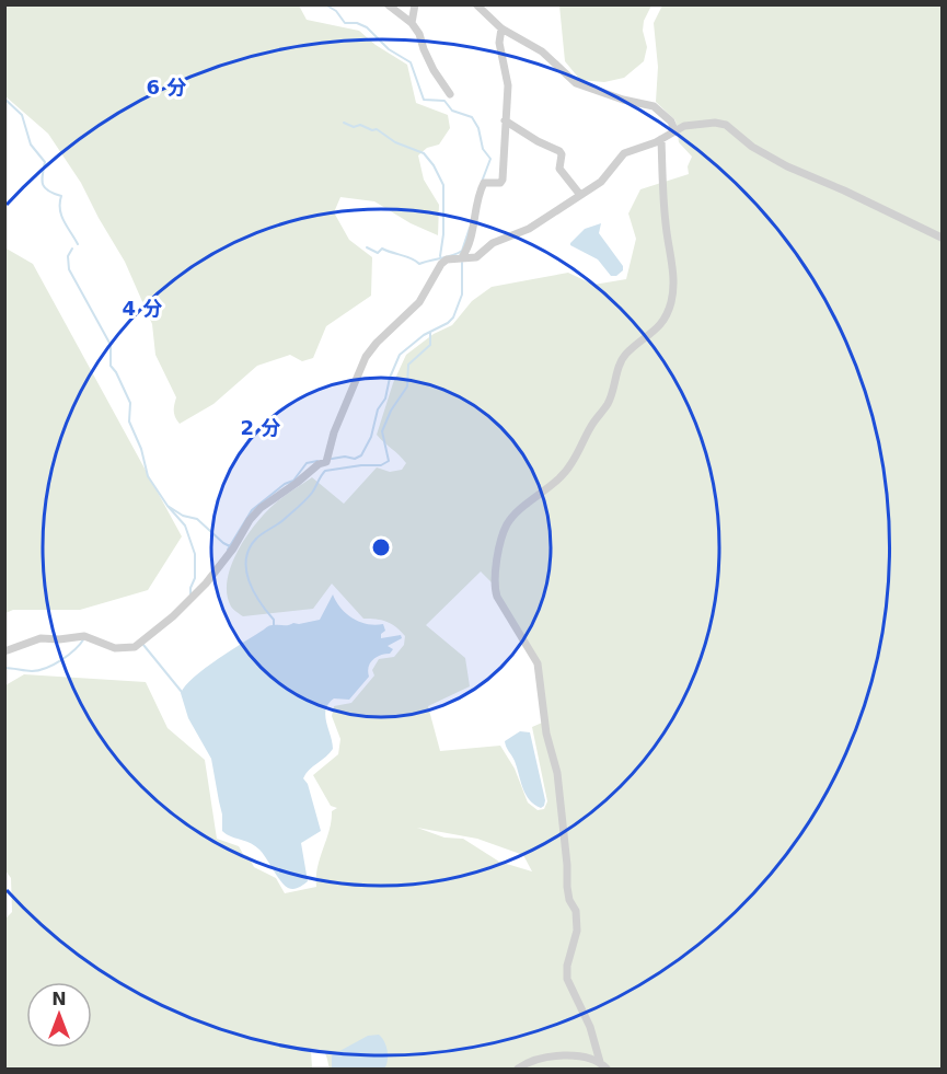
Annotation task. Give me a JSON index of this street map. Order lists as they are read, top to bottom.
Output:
{
  "north": "top",
  "rings": ["6 分", "4 分", "2 分"]
}
